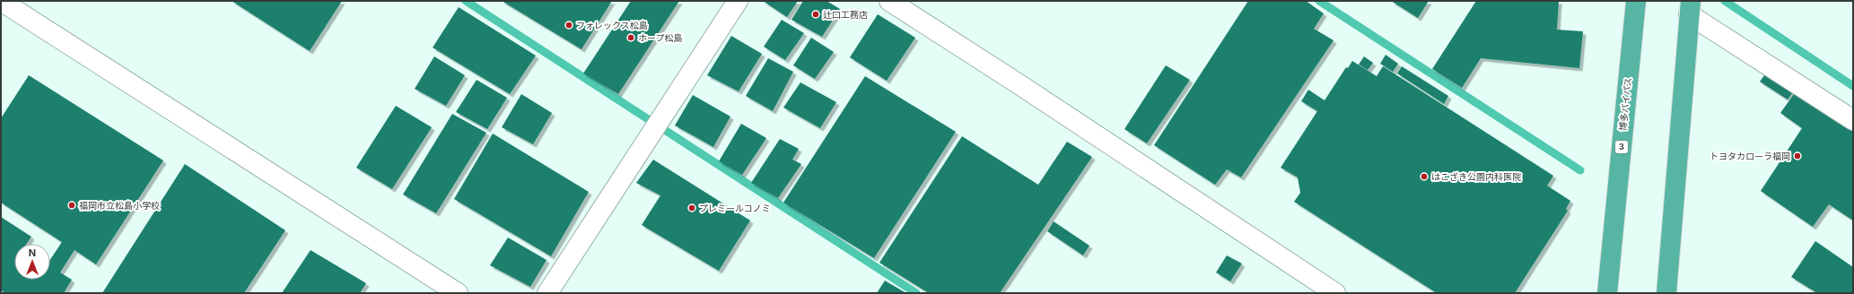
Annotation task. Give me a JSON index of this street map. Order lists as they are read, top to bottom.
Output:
{
  "streets": {
    "highway": ["博多バイパス", "3"]
  },
  "places": [
    "辻口工務店",
    "フォレックス松島",
    "ホープ松島",
    "トヨタカローラ福岡",
    "はこざき公園内科医院",
    "福岡市立松島小学校",
    "プレミールコノミ"
  ],
  "north": "top"
}
